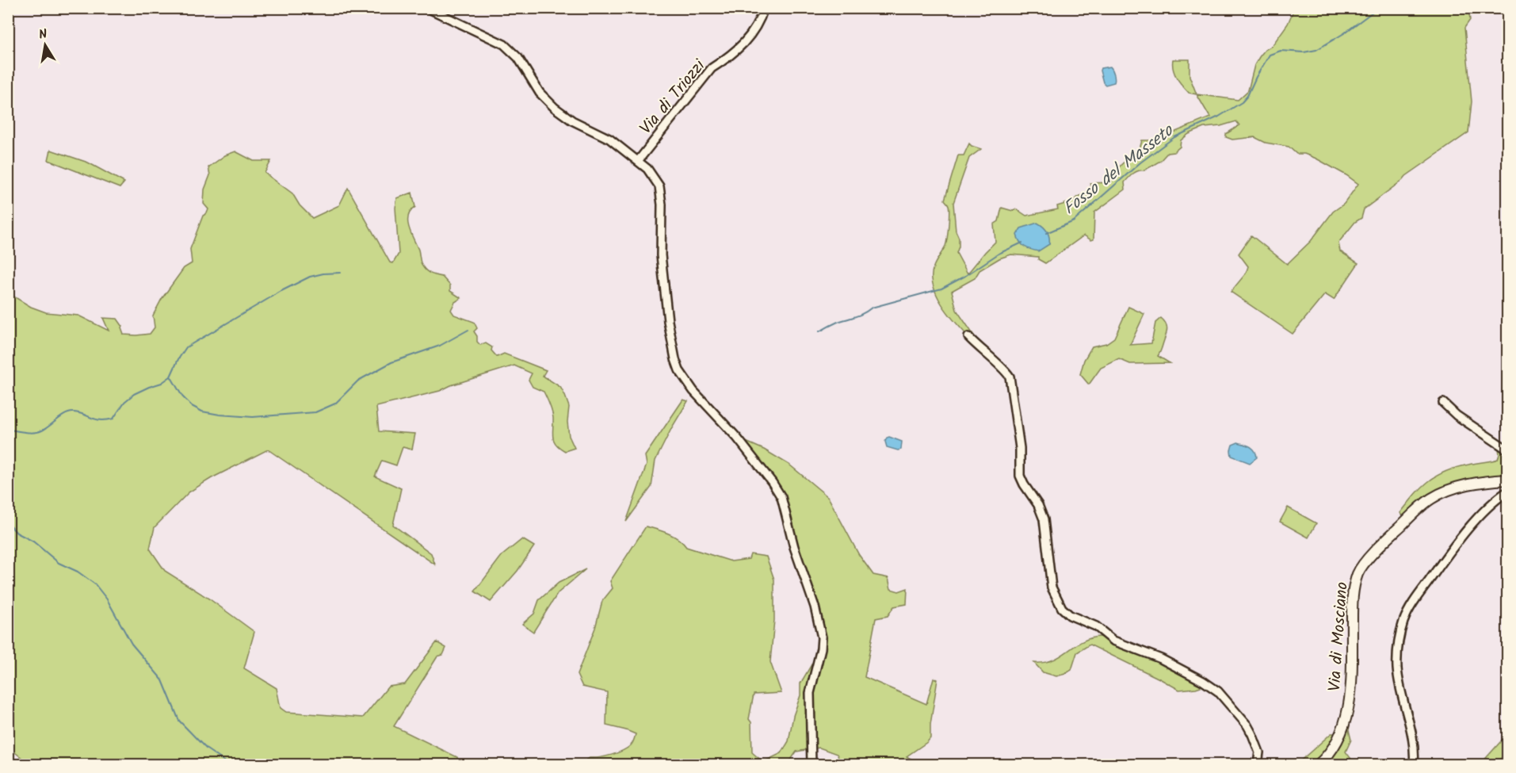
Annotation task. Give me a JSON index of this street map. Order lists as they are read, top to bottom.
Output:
{
  "streets": {
    "main road": ["Via di Mosciano"],
    "street": ["Via di Triozzi"]
  },
  "water": ["Fosso del Masseto"],
  "north": "top"
}
